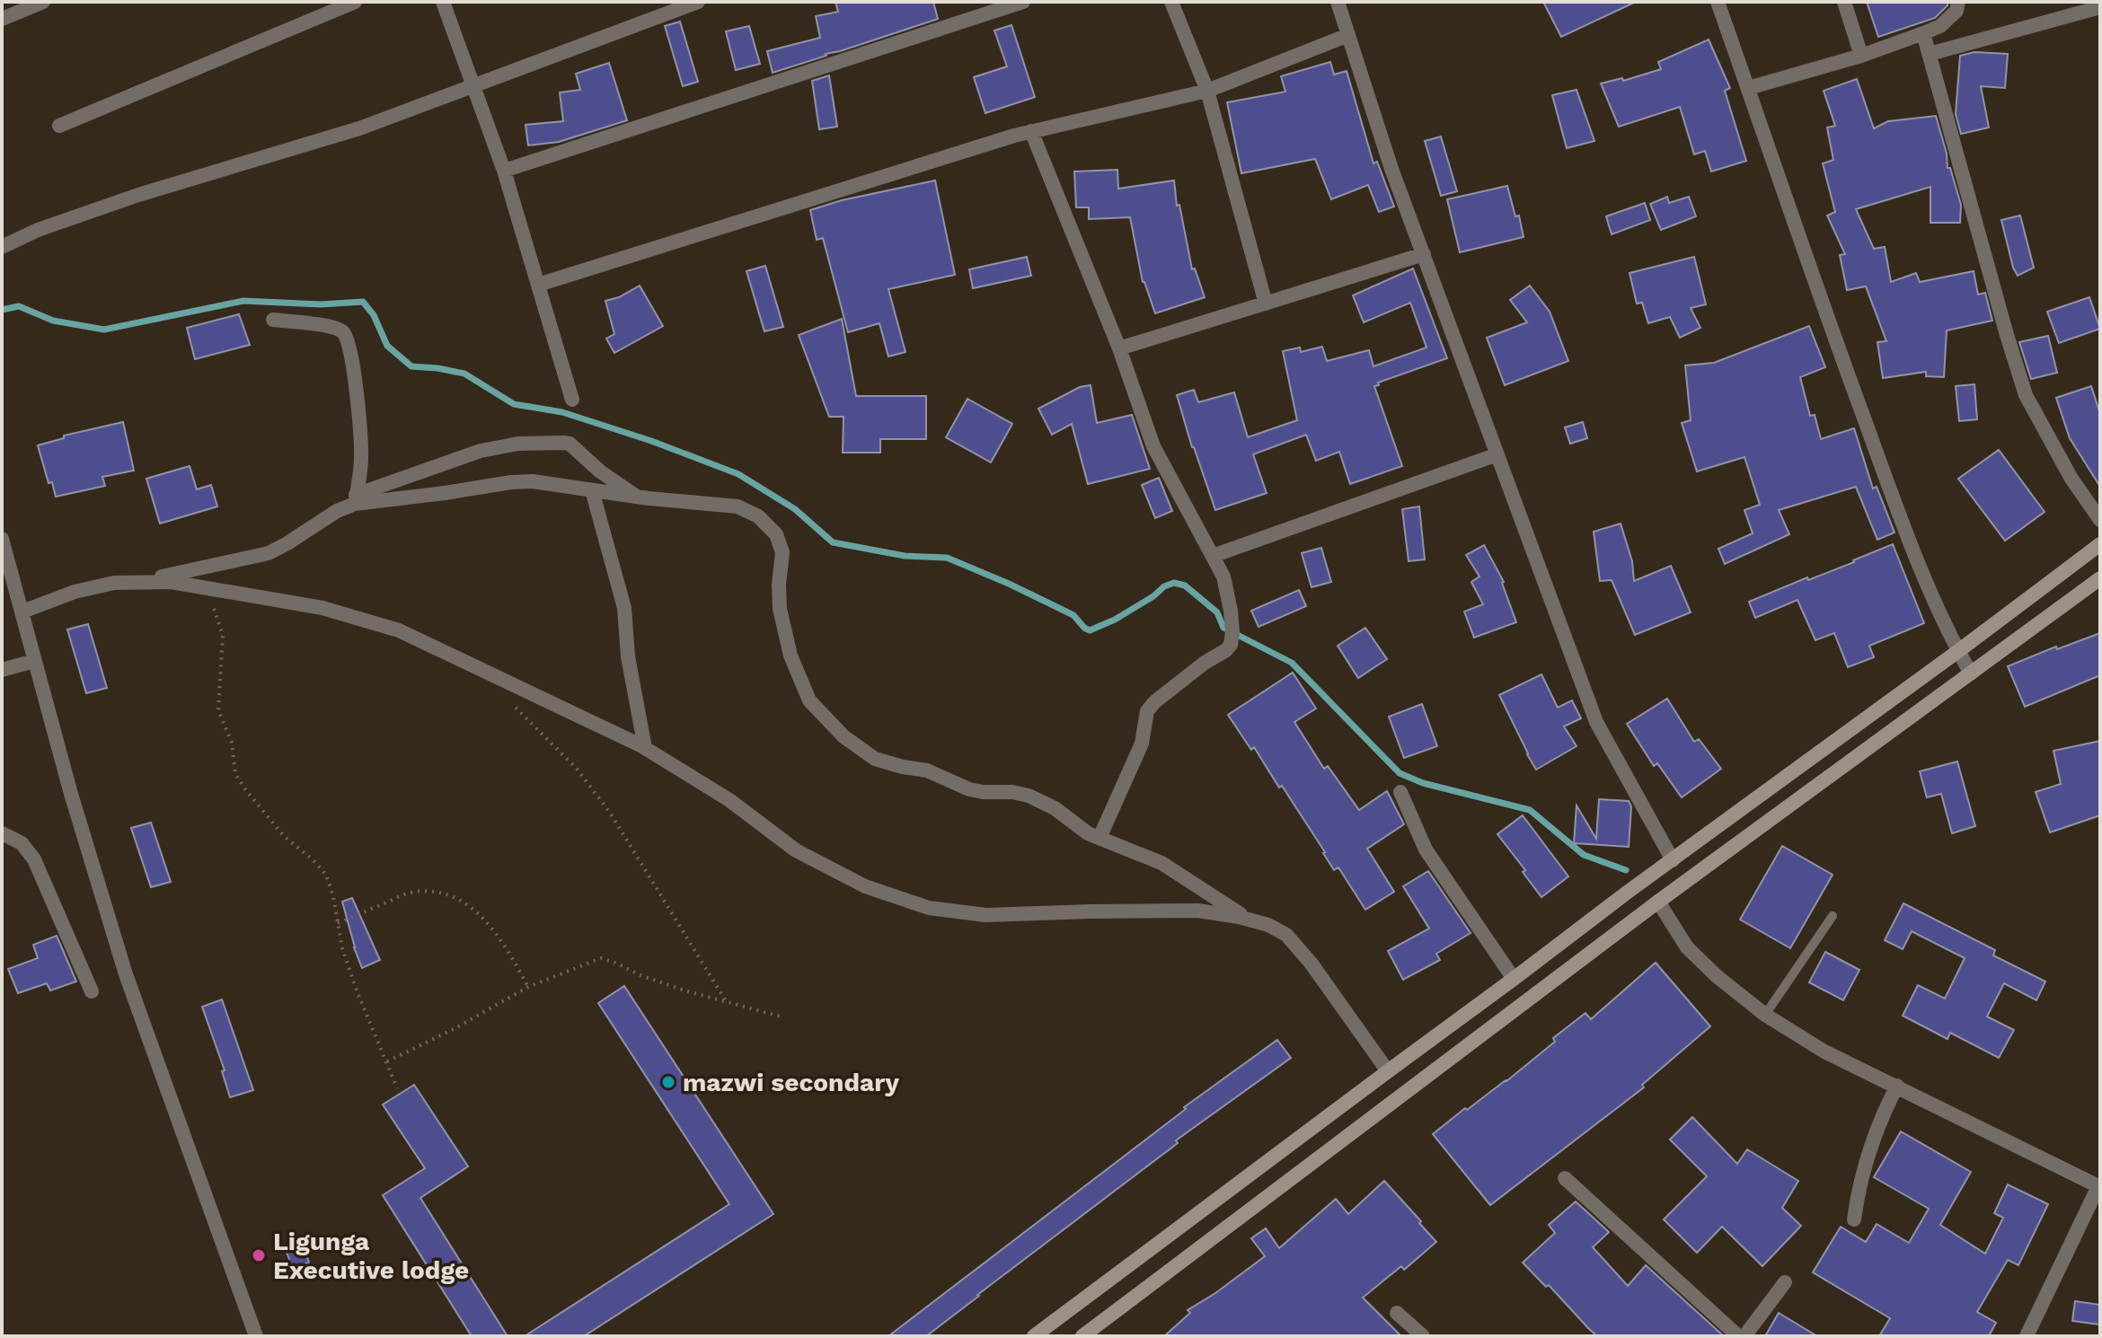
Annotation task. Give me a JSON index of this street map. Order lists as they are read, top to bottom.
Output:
{
  "places": ["mazwi secondary", "Ligunga Executive lodge"]
}
